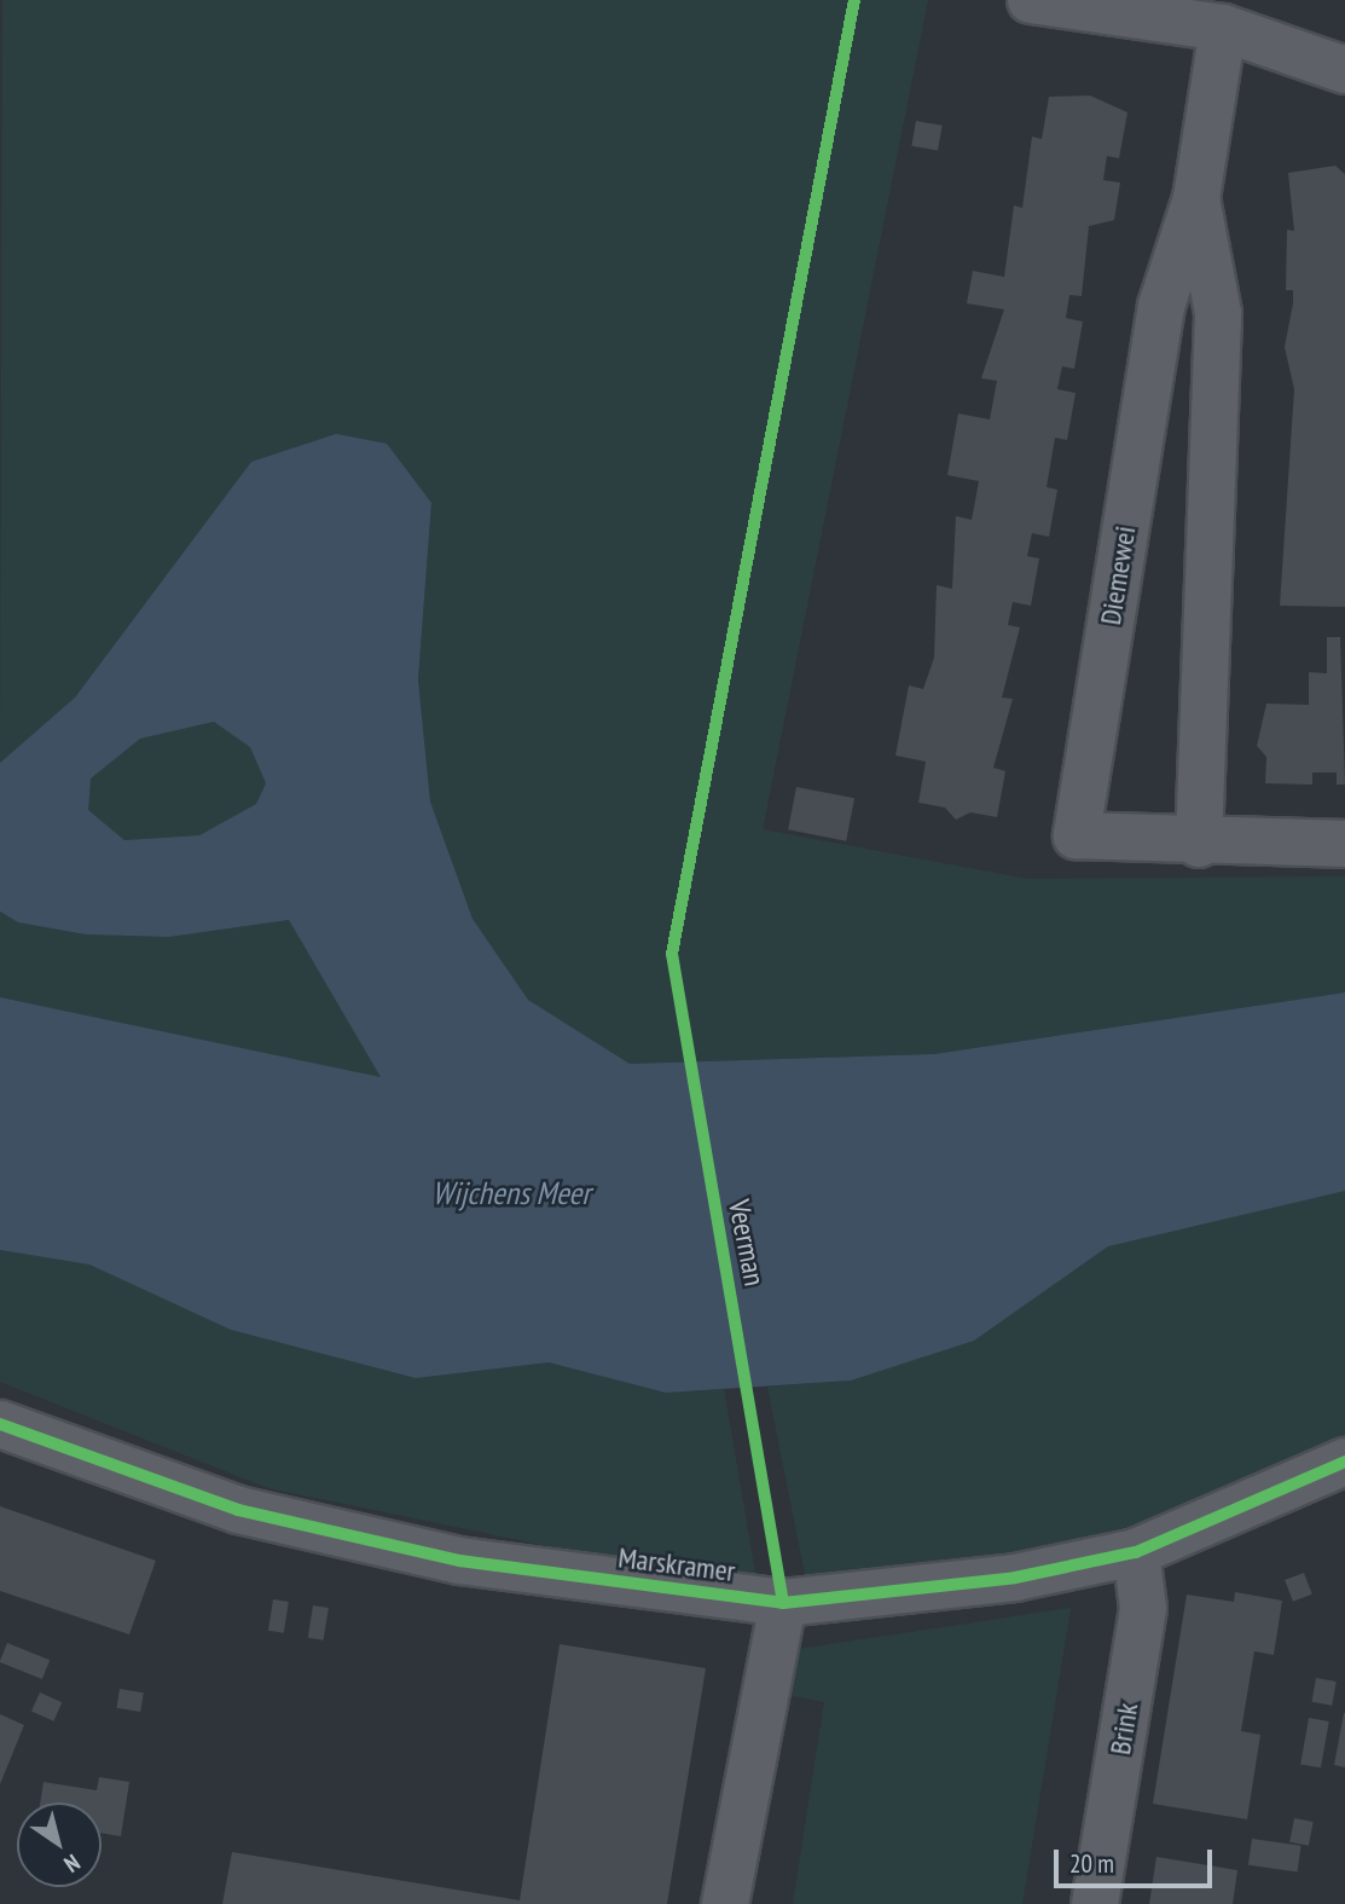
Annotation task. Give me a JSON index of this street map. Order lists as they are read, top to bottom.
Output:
{
  "streets": {
    "street": ["Diemewei", "Marskramer", "Brink"],
    "cycle path": ["Veerman"]
  },
  "crossings": [
    ["Marskramer", "Brink"]
  ],
  "water": ["Wijchens Meer"],
  "scale_bar": "20 m",
  "north": "bottom right"
}
